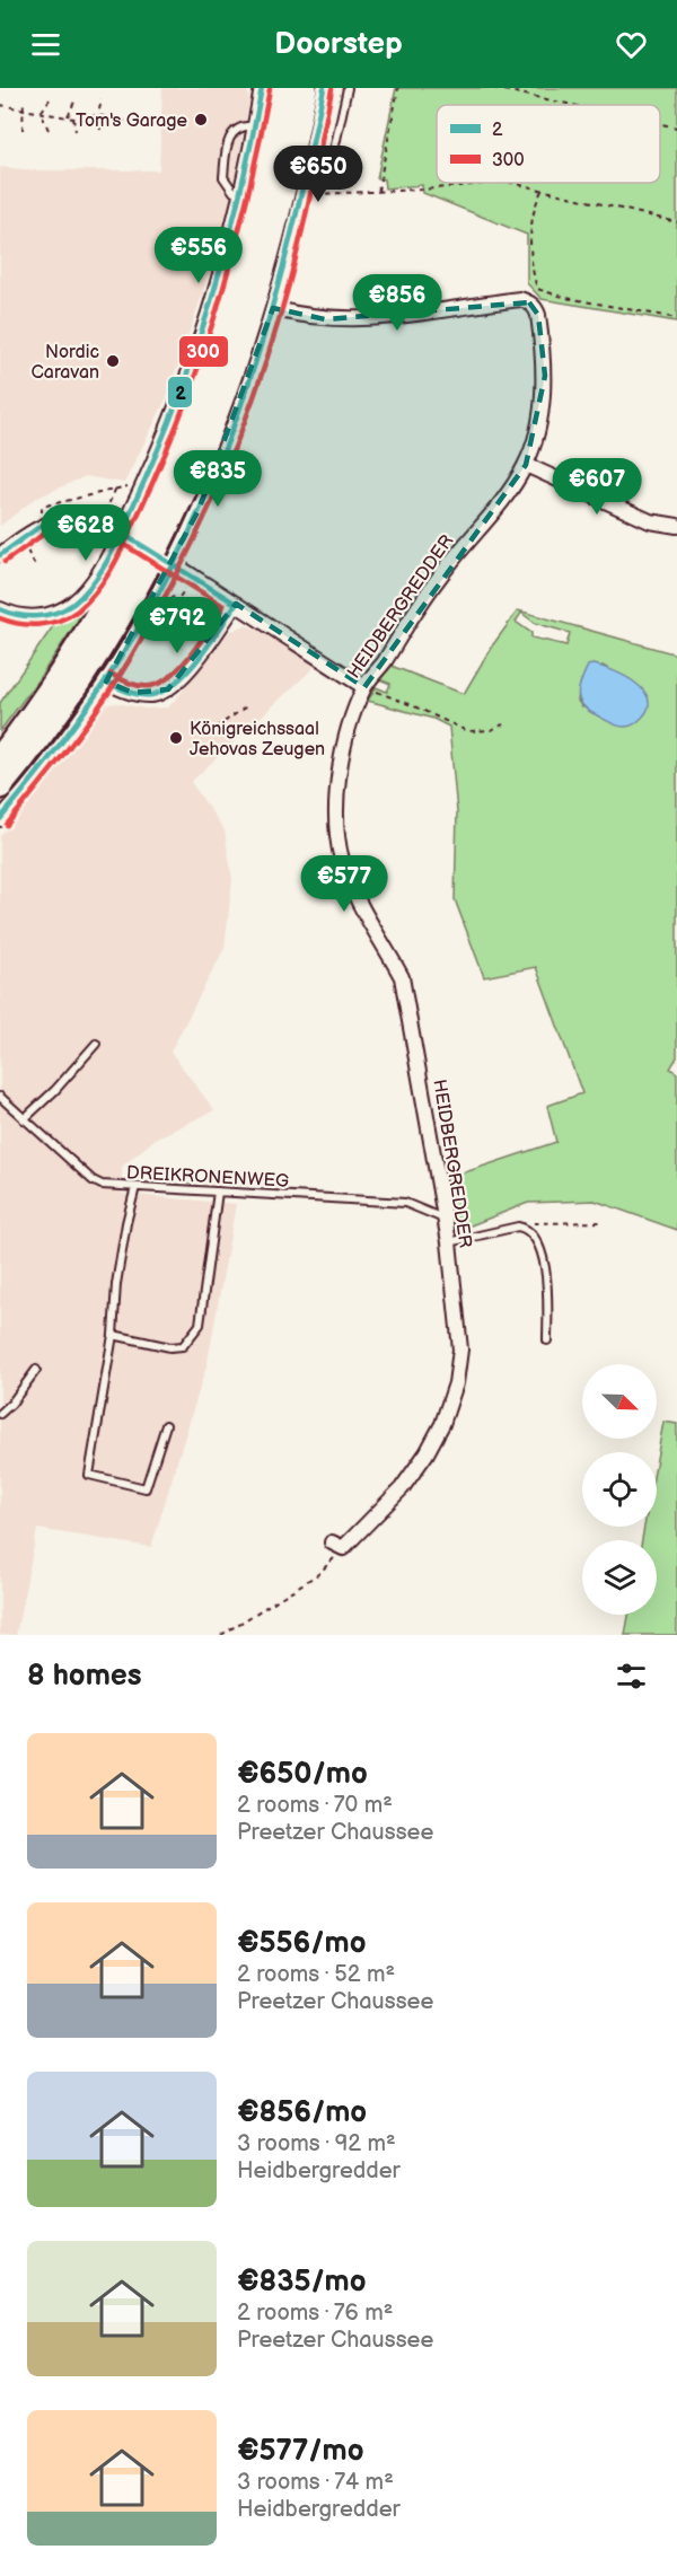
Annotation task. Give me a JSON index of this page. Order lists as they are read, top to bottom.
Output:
{
  "streets": {
    "street": ["HEIDBERGREDDER"],
    "lane": ["DREIKRONENWEG"]
  },
  "crossings": [
    ["HEIDBERGREDDER", "DREIKRONENWEG"]
  ],
  "places": ["Tom's Garage", "Nordic Caravan", "Königreichssaal Jehovas Zeugen"],
  "lines": ["transit line 2", "transit line 300"],
  "legend": ["2", "300"],
  "north": "bottom right",
  "page": {
    "header": "Doorstep",
    "price": [
      "€650",
      "€556",
      "€856",
      "€835",
      "€607",
      "€628",
      "€792",
      "€577"
    ],
    "heading": "8 homes",
    "list": [
      {
        "name": "€650/mo",
        "note": "2 rooms · 70 m² · Preetzer Chaussee"
      },
      {
        "name": "€556/mo",
        "note": "2 rooms · 52 m² · Preetzer Chaussee"
      },
      {
        "name": "€856/mo",
        "note": "3 rooms · 92 m² · Heidbergredder"
      },
      {
        "name": "€835/mo",
        "note": "2 rooms · 76 m² · Preetzer Chaussee"
      },
      {
        "name": "€577/mo",
        "note": "3 rooms · 74 m² · Heidbergredder"
      }
    ]
  }
}
